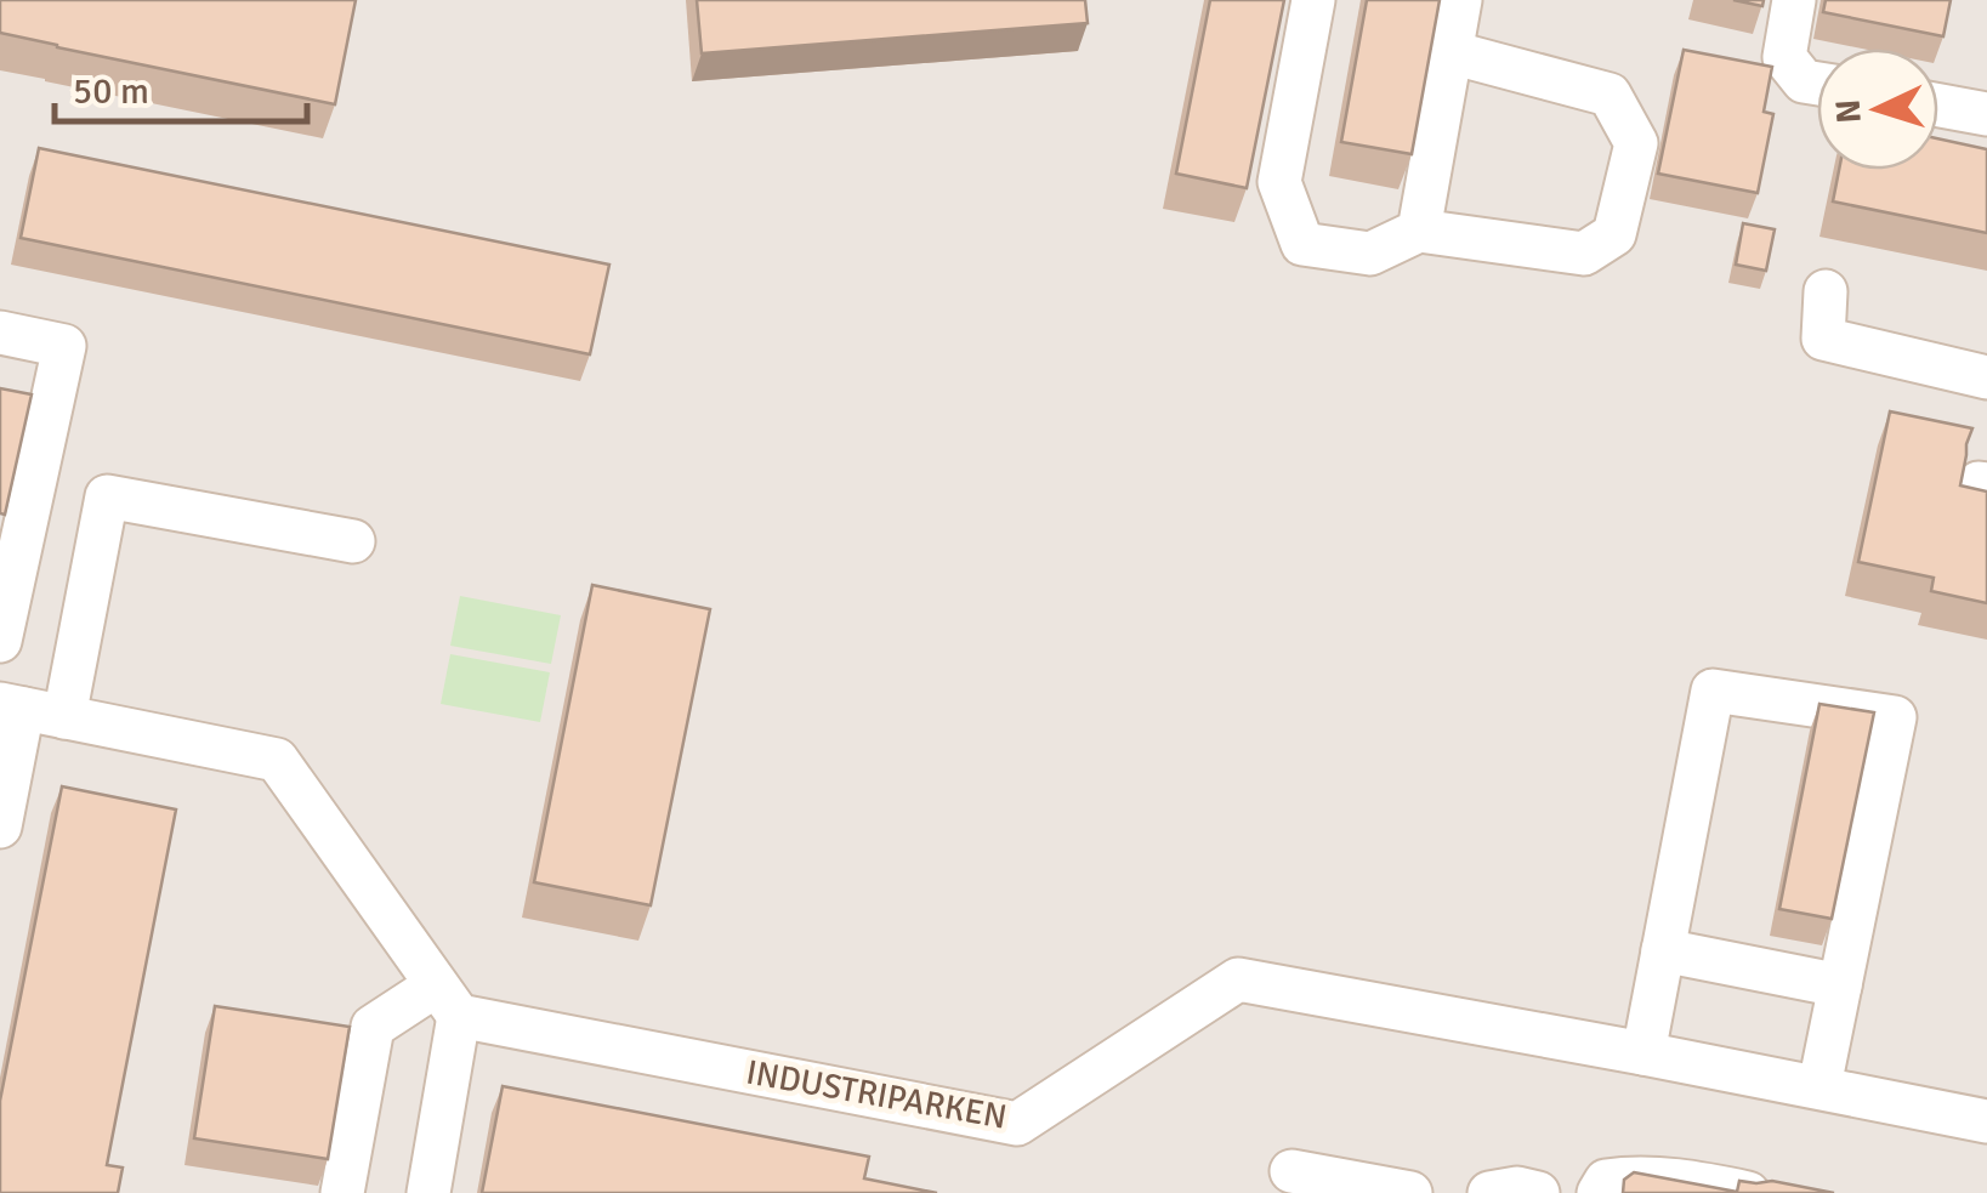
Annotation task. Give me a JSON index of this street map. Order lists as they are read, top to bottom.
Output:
{
  "streets": {
    "street": ["INDUSTRIPARKEN"]
  },
  "scale_bar": "50 m",
  "north": "left"
}
